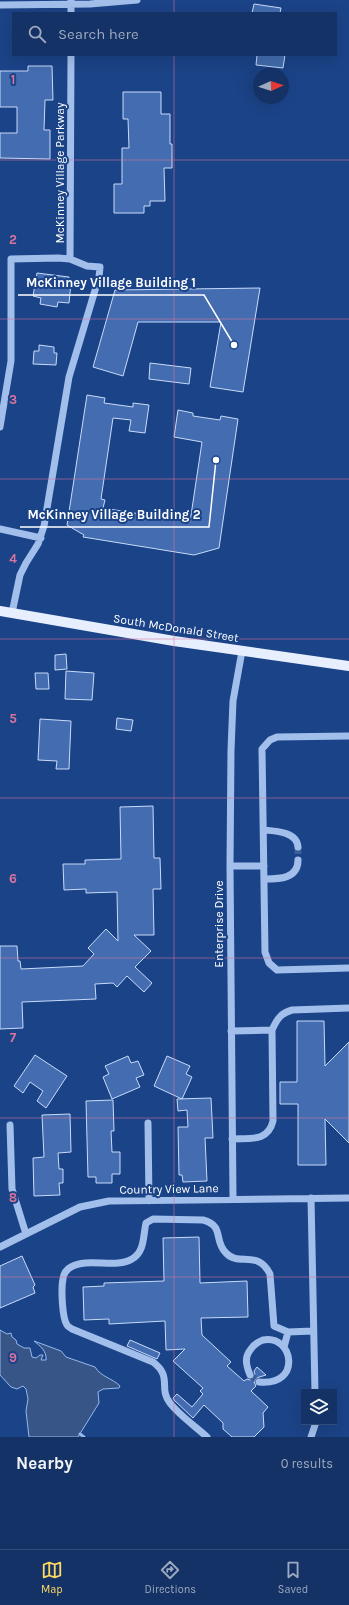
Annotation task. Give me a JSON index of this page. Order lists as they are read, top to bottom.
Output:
{
  "streets": {
    "main road": ["South McDonald Street"],
    "street": ["McKinney Village Parkway", "Enterprise Drive", "Country View Lane"]
  },
  "crossings": [
    ["South McDonald Street", "Enterprise Drive"],
    ["Enterprise Drive", "Country View Lane"]
  ],
  "places": ["McKinney Village Building 1", "McKinney Village Building 2"],
  "north": "right",
  "page": {
    "search": "Search here",
    "heading": ["Nearby", "0 results"],
    "nav": ["Map", "Directions", "Saved"]
  },
  "grid": {
    "rows": [
      "1",
      "2",
      "3",
      "4",
      "5",
      "6",
      "7",
      "8",
      "9"
    ]
  }
}
